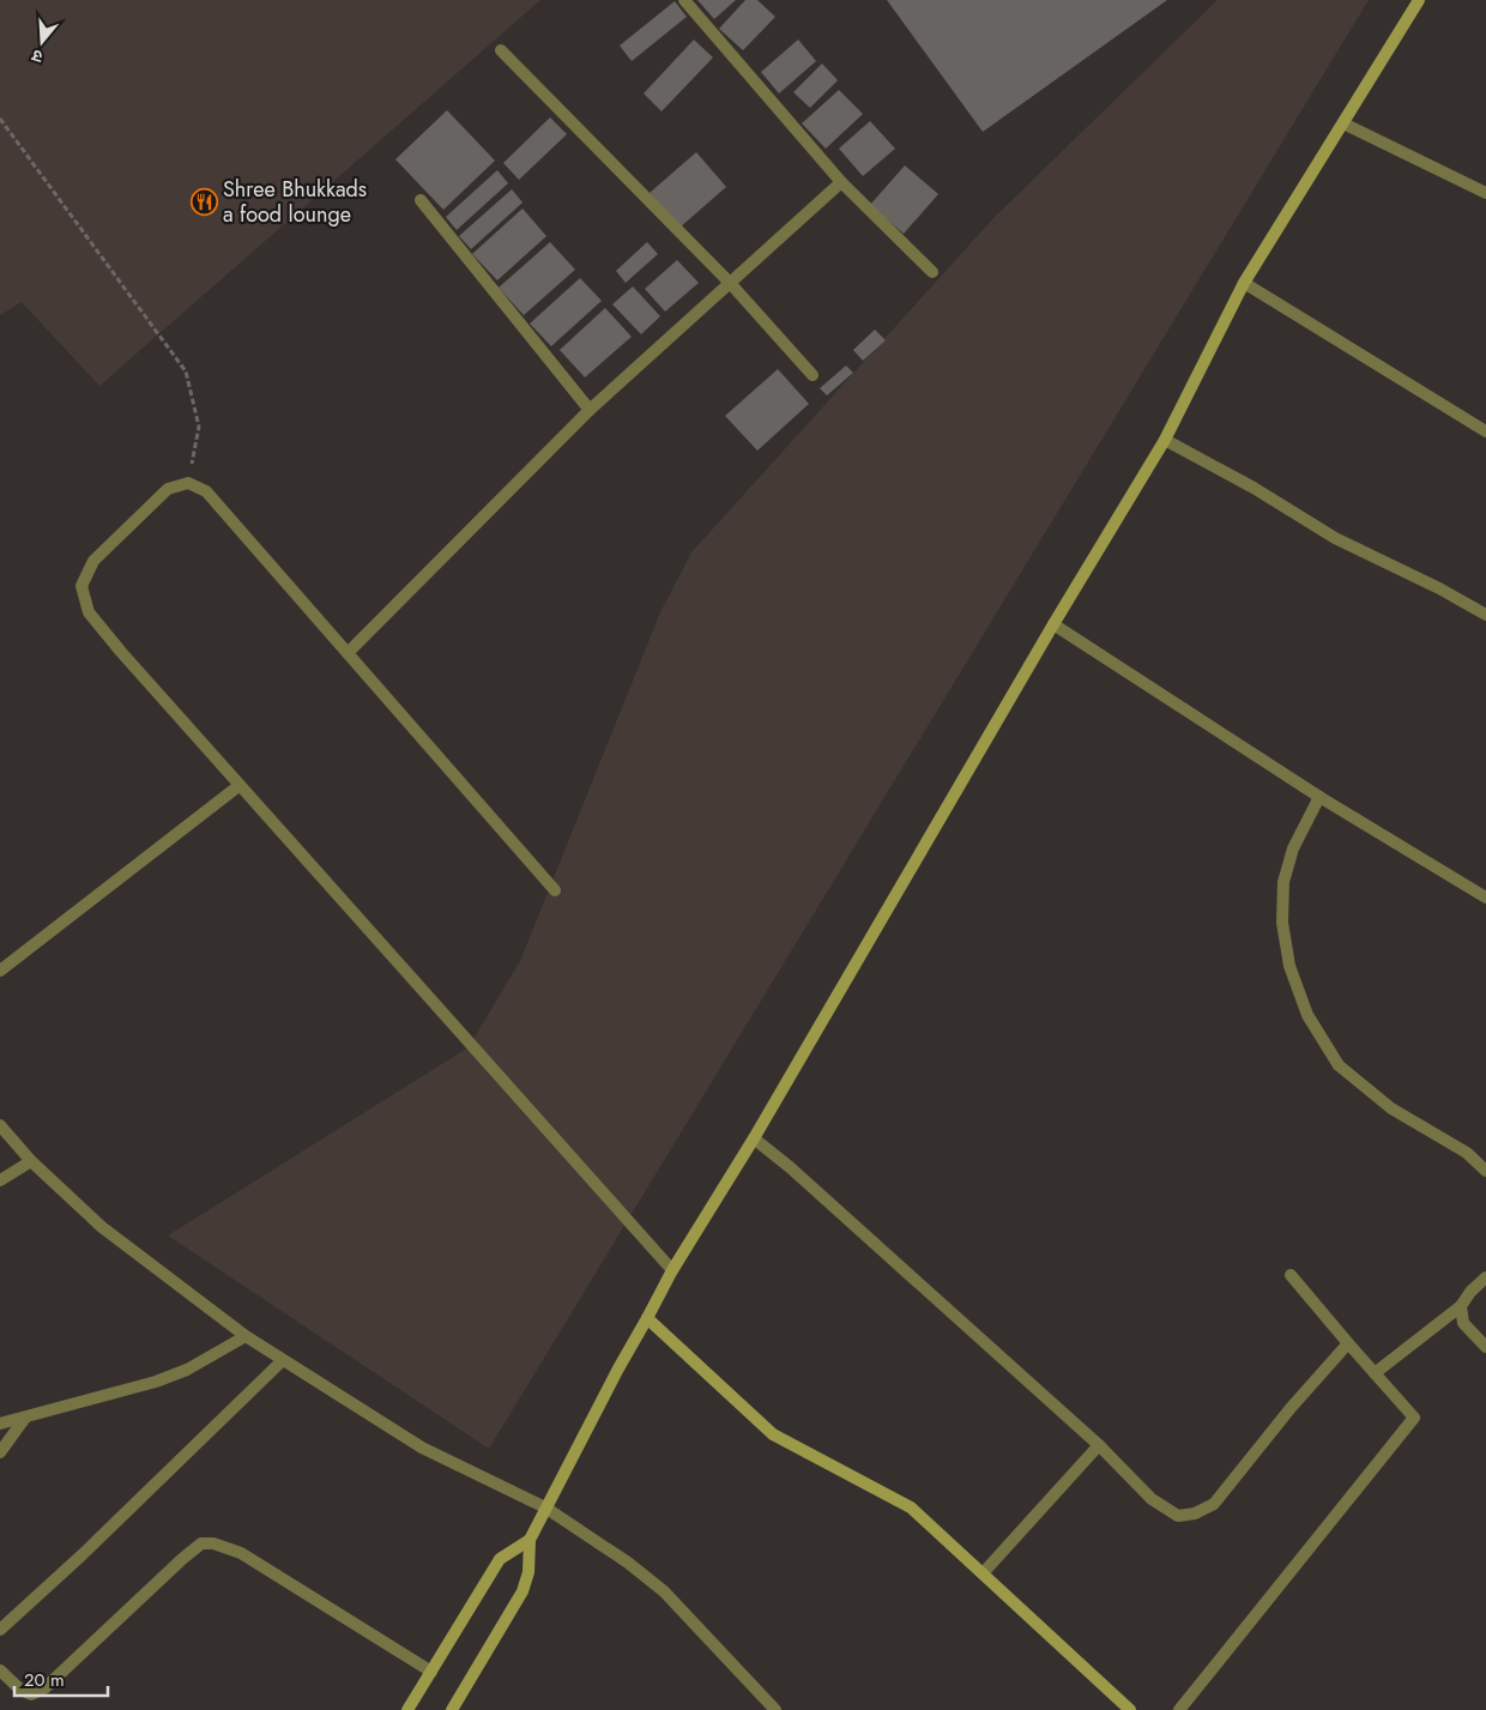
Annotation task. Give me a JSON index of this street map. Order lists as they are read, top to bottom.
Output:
{
  "places": {
    "restaurant": ["Shree Bhukkads a food lounge"]
  },
  "scale_bar": "20 m",
  "north": "bottom"
}
